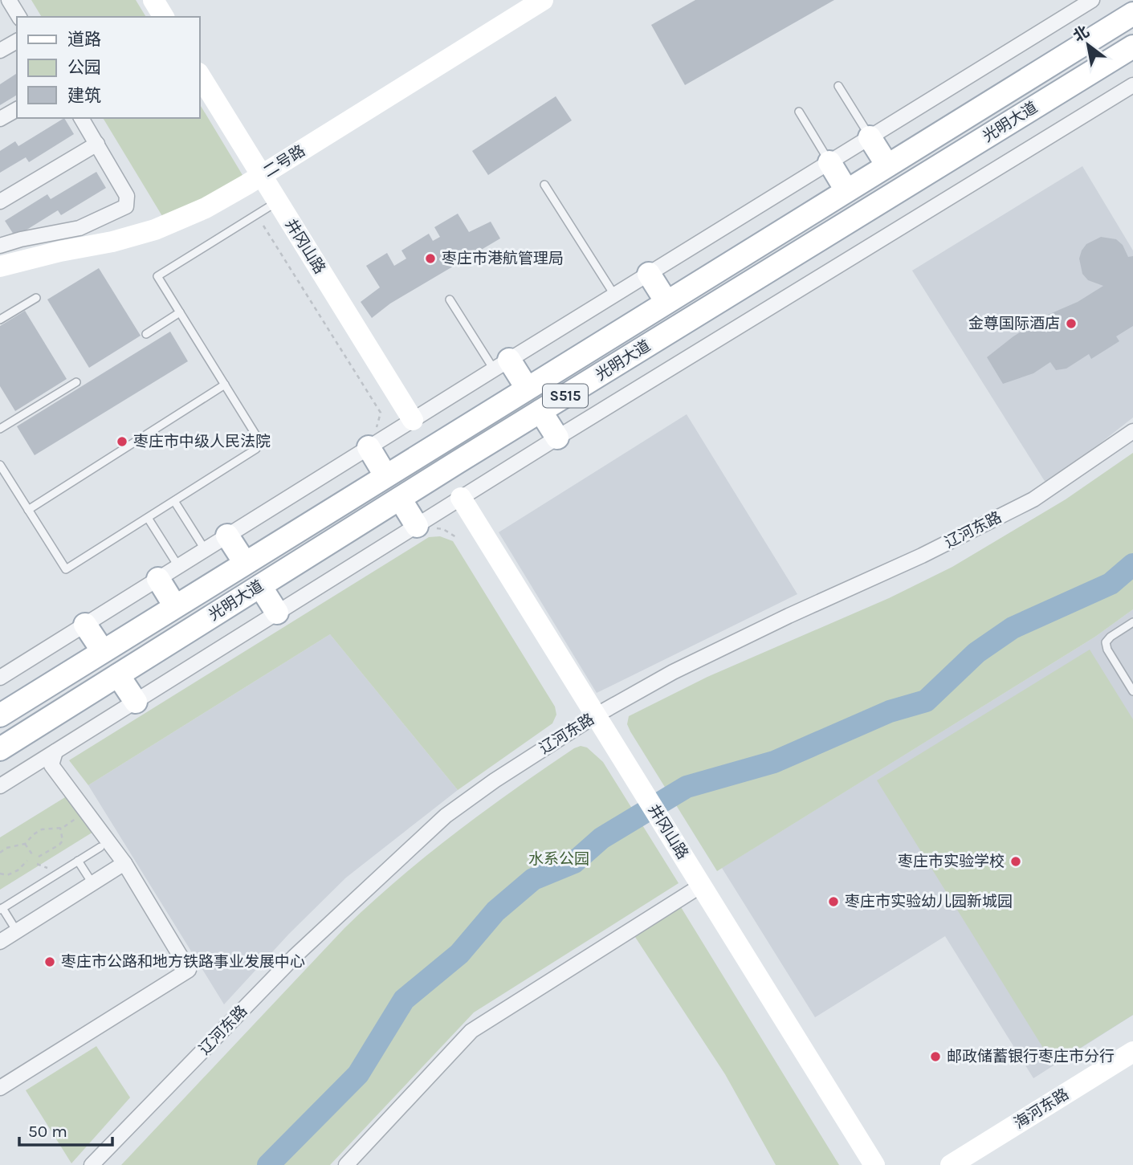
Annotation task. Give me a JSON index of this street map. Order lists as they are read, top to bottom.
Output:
{
  "streets": {
    "main road": ["光明大道", "S515"],
    "street": [
      "二号路",
      "井冈山路",
      "辽河东路",
      "海河东路"
    ]
  },
  "crossings": [
    ["光明大道", "井冈山路"],
    ["二号路", "井冈山路"],
    ["井冈山路", "辽河东路"]
  ],
  "parks": ["水系公园"],
  "places": [
    "枣庄市港航管理局",
    "金尊国际酒店",
    "枣庄市中级人民法院",
    "枣庄市实验学校",
    "枣庄市实验幼儿园新城园",
    "枣庄市公路和地方铁路事业发展中心",
    "邮政储蓄银行枣庄市分行"
  ],
  "legend": ["道路", "公园", "建筑"],
  "scale_bar": "50 m",
  "north": "top left"
}
